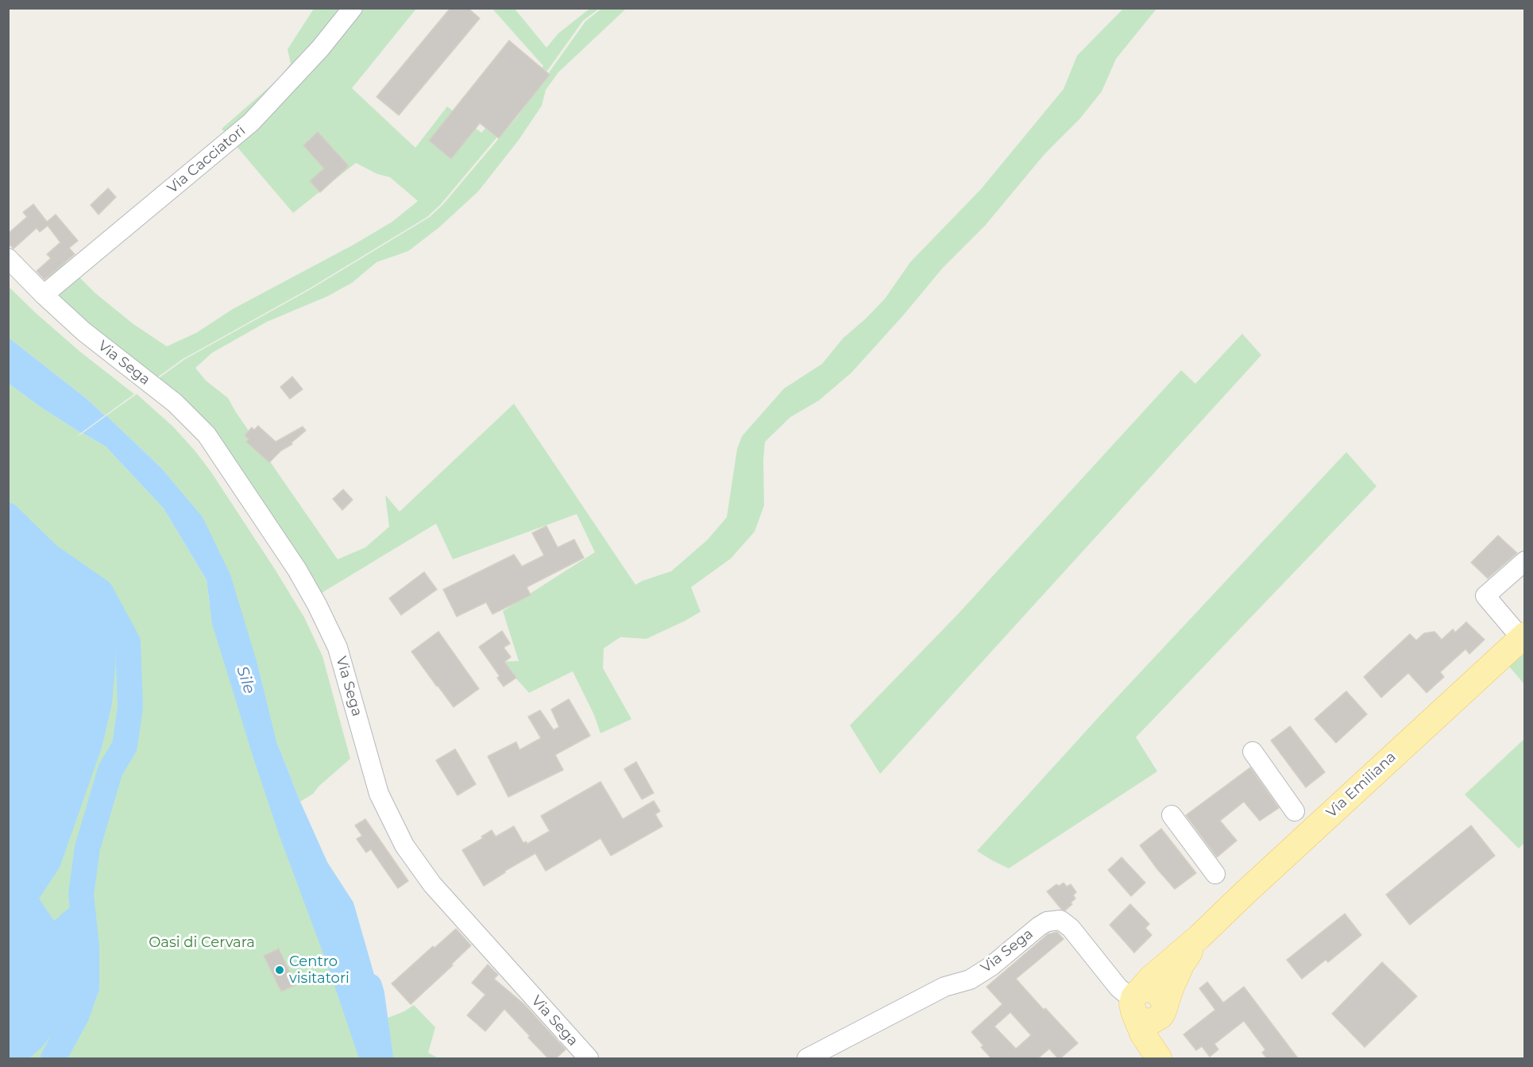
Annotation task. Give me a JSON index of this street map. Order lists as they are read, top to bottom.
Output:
{
  "streets": {
    "main road": ["Via Emiliana"],
    "street": ["Via Cacciatori", "Via Sega"]
  },
  "crossings": [
    ["Via Cacciatori", "Via Sega"],
    ["Via Sega", "Via Emiliana"]
  ],
  "water": ["Sile"],
  "parks": ["Oasi di Cervara"],
  "places": ["Centro visitatori"]
}
